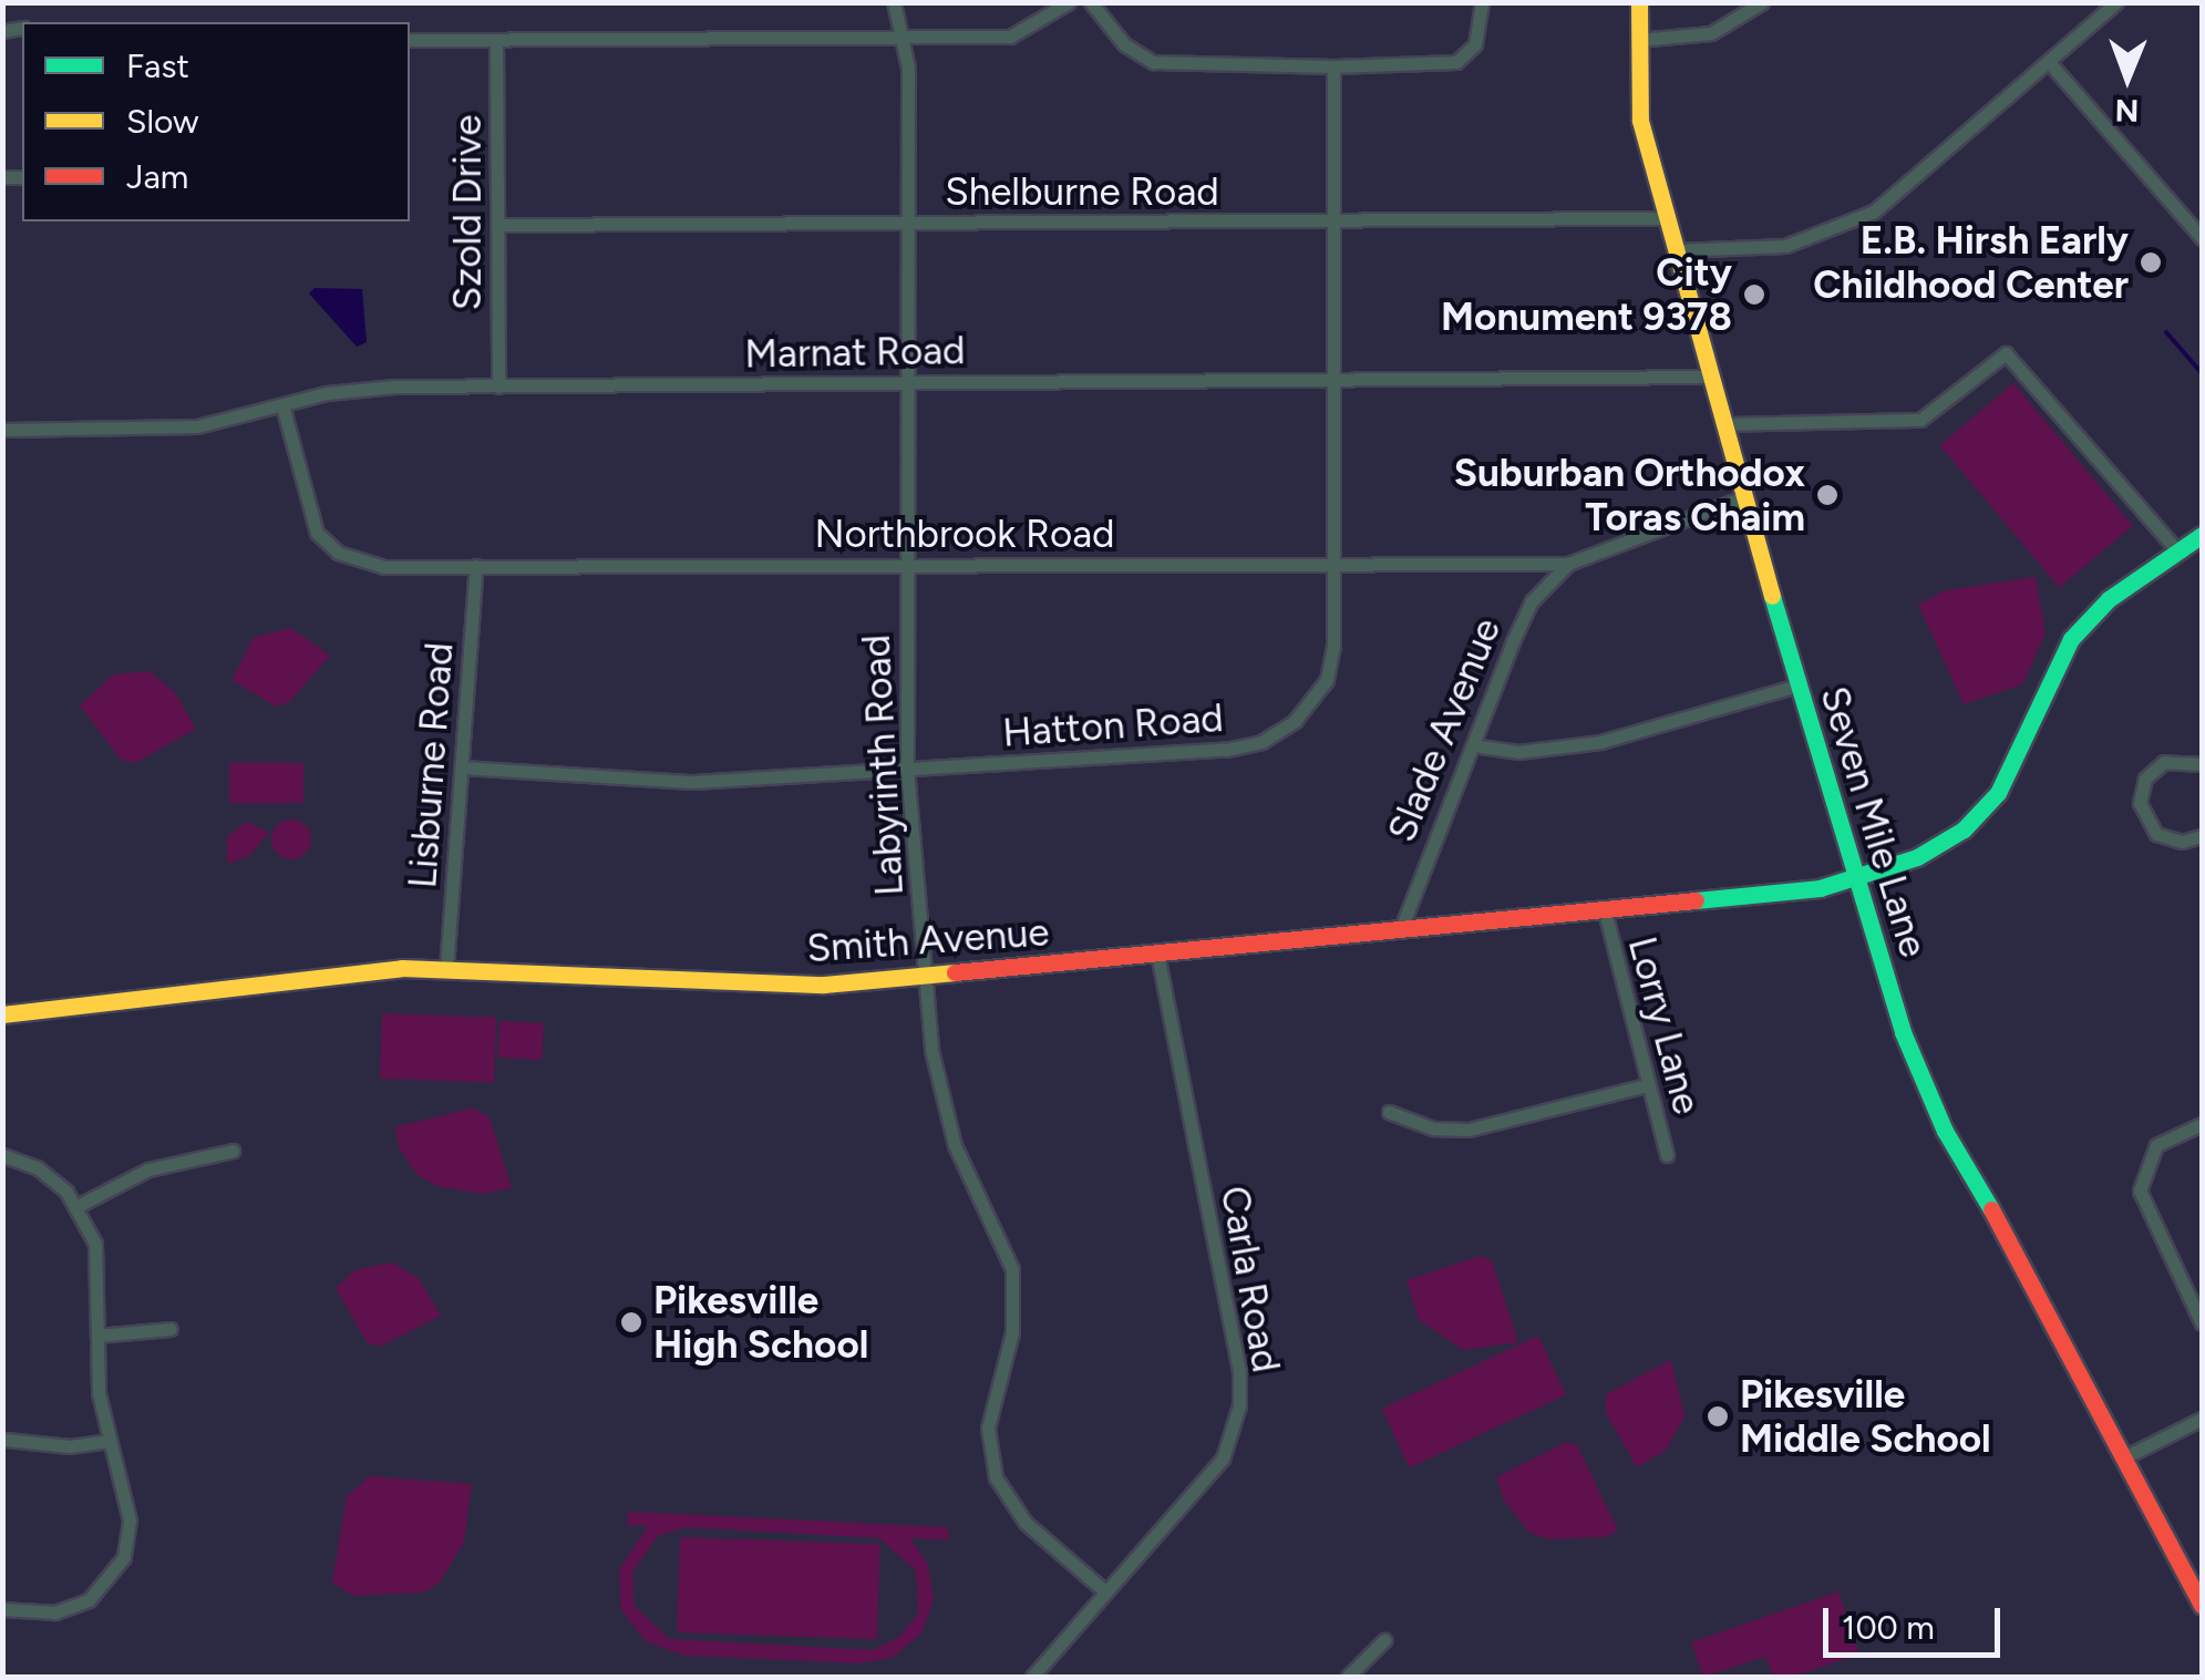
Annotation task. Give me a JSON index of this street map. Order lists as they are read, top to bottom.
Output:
{
  "streets": {
    "main road": ["Seven Mile Lane", "Smith Avenue"],
    "street": [
      "Shelburne Road",
      "Szold Drive",
      "Marnat Road",
      "Northbrook Road",
      "Hatton Road",
      "Slade Avenue",
      "Lisburne Road",
      "Labyrinth Road",
      "Lorry Lane",
      "Carla Road"
    ]
  },
  "crossings": [
    ["Shelburne Road", "Szold Drive"],
    ["Shelburne Road", "Hatton Road"],
    ["Shelburne Road", "Labyrinth Road"],
    ["Shelburne Road", "Seven Mile Lane"],
    ["Szold Drive", "Marnat Road"],
    ["Marnat Road", "Northbrook Road"],
    ["Marnat Road", "Hatton Road"],
    ["Marnat Road", "Labyrinth Road"],
    ["Marnat Road", "Seven Mile Lane"],
    ["Northbrook Road", "Hatton Road"],
    ["Northbrook Road", "Slade Avenue"],
    ["Northbrook Road", "Lisburne Road"],
    ["Northbrook Road", "Labyrinth Road"],
    ["Northbrook Road", "Seven Mile Lane"],
    ["Hatton Road", "Lisburne Road"],
    ["Hatton Road", "Labyrinth Road"],
    ["Slade Avenue", "Smith Avenue"],
    ["Lisburne Road", "Smith Avenue"],
    ["Labyrinth Road", "Smith Avenue"],
    ["Labyrinth Road", "Carla Road"],
    ["Seven Mile Lane", "Smith Avenue"],
    ["Smith Avenue", "Lorry Lane"],
    ["Smith Avenue", "Carla Road"]
  ],
  "places": [
    "E.B. Hirsh Early Childhood Center",
    "City Monument 9378",
    "Suburban Orthodox Toras Chaim",
    "Pikesville High School",
    "Pikesville Middle School"
  ],
  "legend": ["Fast", "Slow", "Jam"],
  "scale_bar": "100 m",
  "north": "bottom"
}
